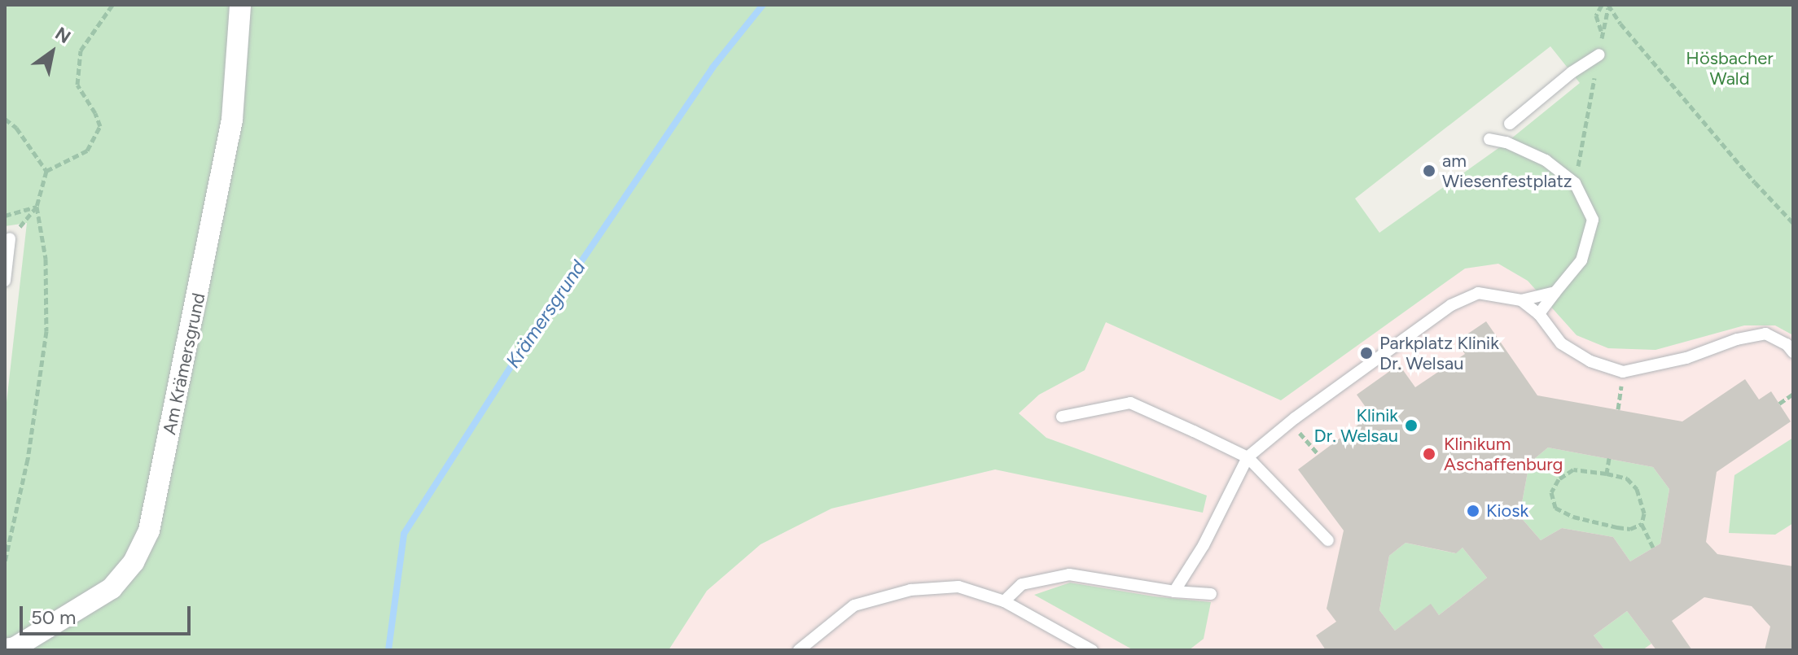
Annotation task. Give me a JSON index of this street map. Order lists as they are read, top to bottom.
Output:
{
  "streets": {
    "street": ["Am Krämersgrund"]
  },
  "water": ["Krämersgrund"],
  "parks": ["Hösbacher Wald"],
  "places": [
    "am Wiesenfestplatz",
    "Parkplatz Klinik Dr. Welsau",
    "Klinik Dr. Welsau",
    "Klinikum Aschaffenburg",
    "Kiosk"
  ],
  "scale_bar": "50 m",
  "north": "top right"
}
